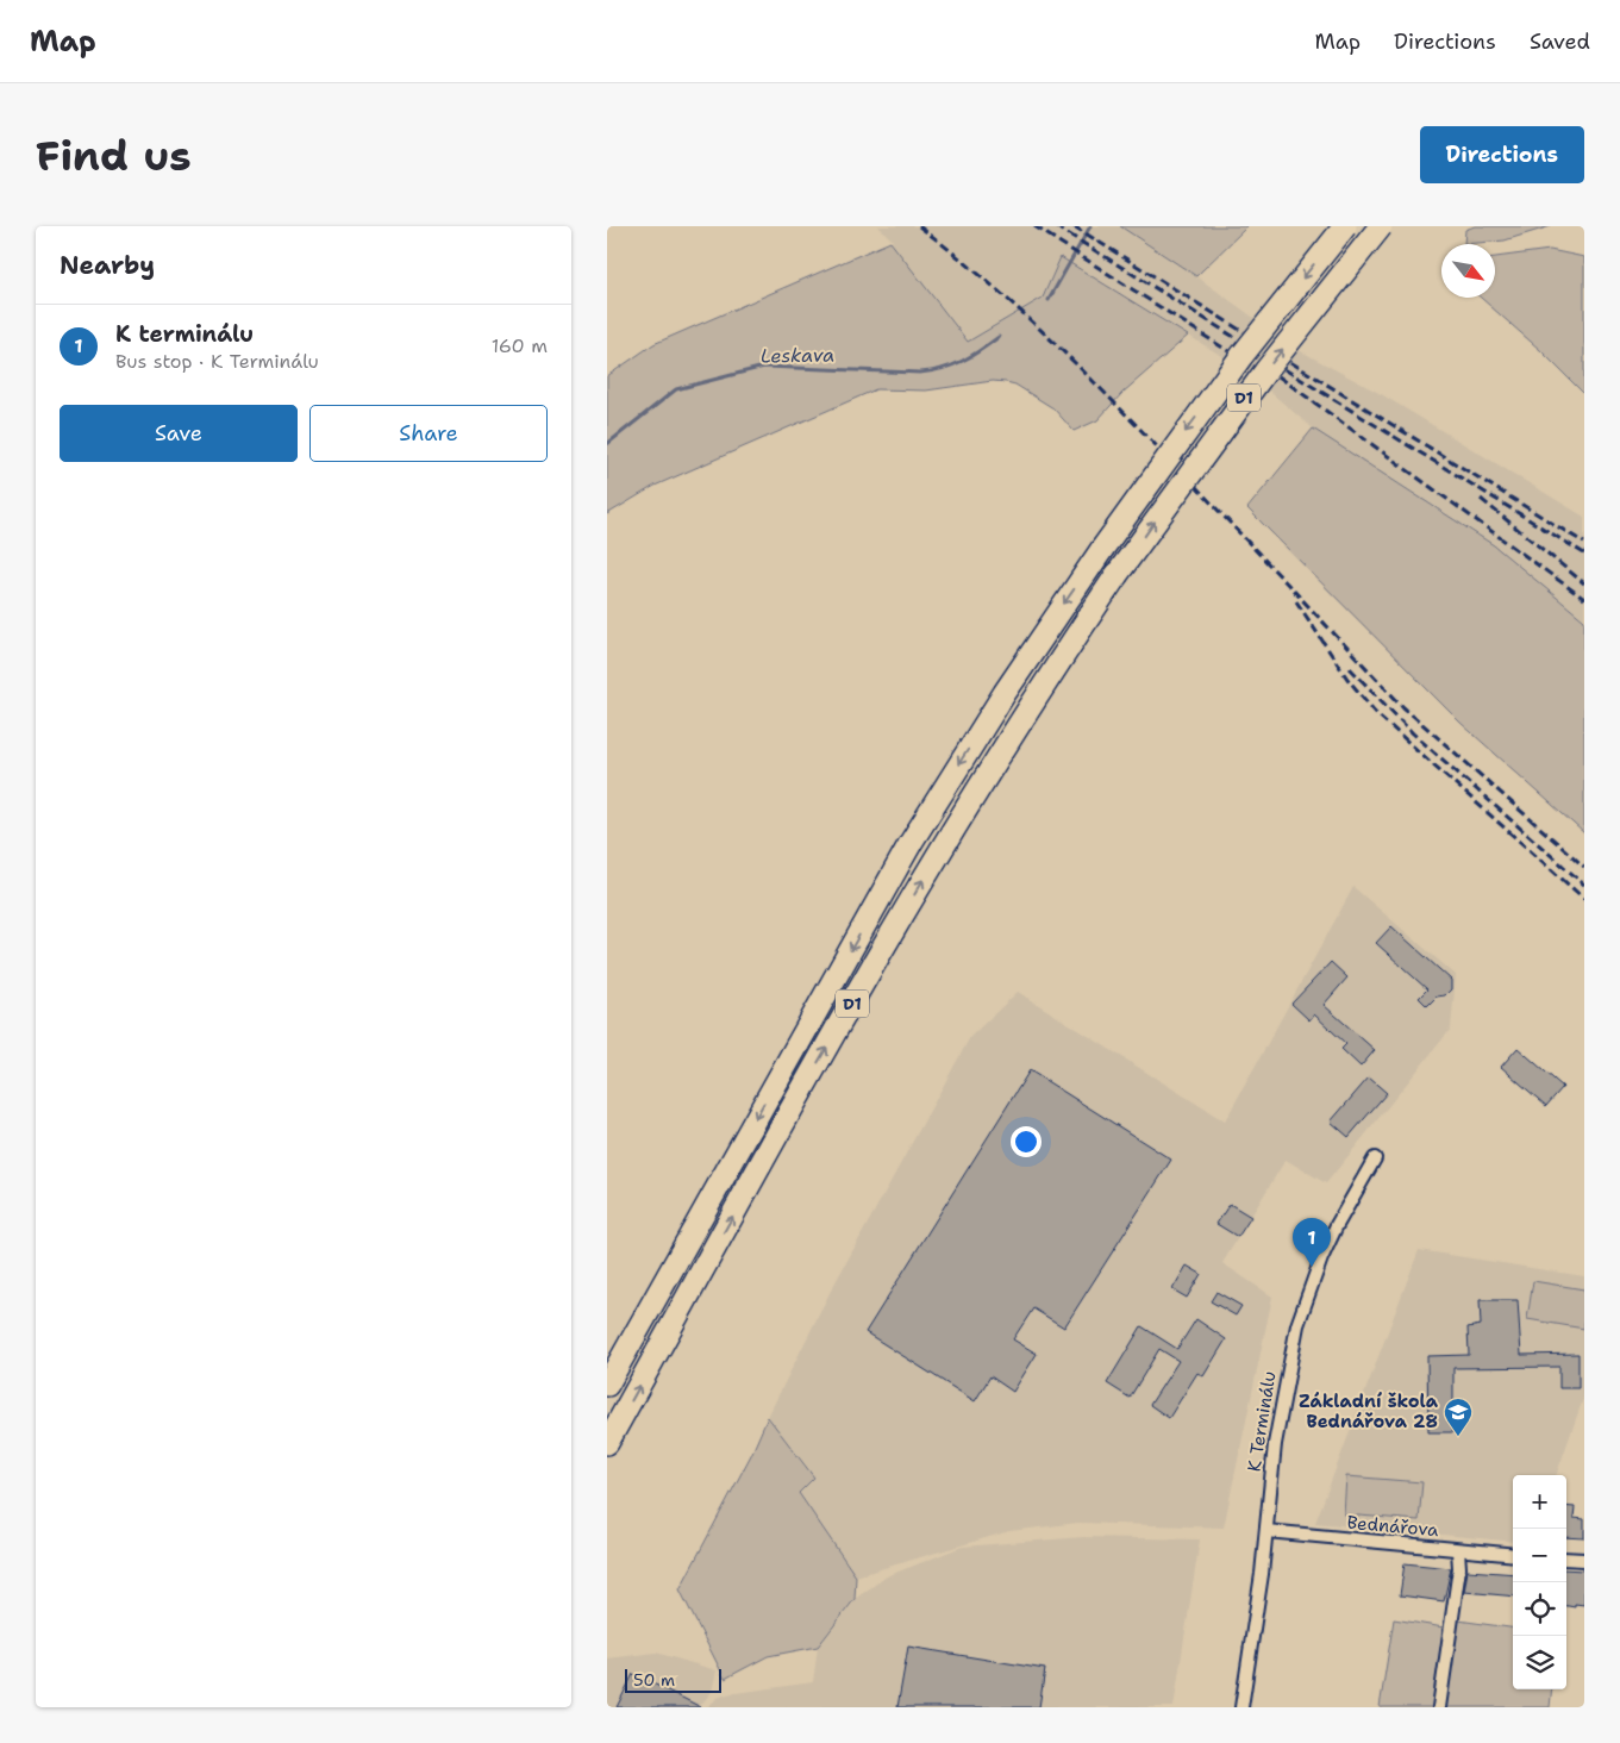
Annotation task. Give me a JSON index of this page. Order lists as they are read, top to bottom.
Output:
{
  "streets": {
    "highway": ["D1"],
    "street": ["K Terminálu", "Bednářova"]
  },
  "crossings": [
    ["K Terminálu", "Bednářova"]
  ],
  "water": ["Leskava"],
  "places": {
    "school or university": ["Základní škola Bednářova 28"]
  },
  "scale_bar": "50 m",
  "north": "bottom right",
  "page": {
    "header": "Map",
    "nav": ["Map", "Directions", "Saved"],
    "buttons": [
      "Directions",
      ["Save", "Share"]
    ],
    "title": "Find us",
    "heading": "Nearby",
    "list": [
      {
        "mark": "1",
        "name": "K terminálu",
        "note": "Bus stop · K Terminálu",
        "value": "160 m"
      }
    ],
    "pins": "1",
    "map_buttons": ["+", "−"],
    "scale": "50 m"
  }
}
